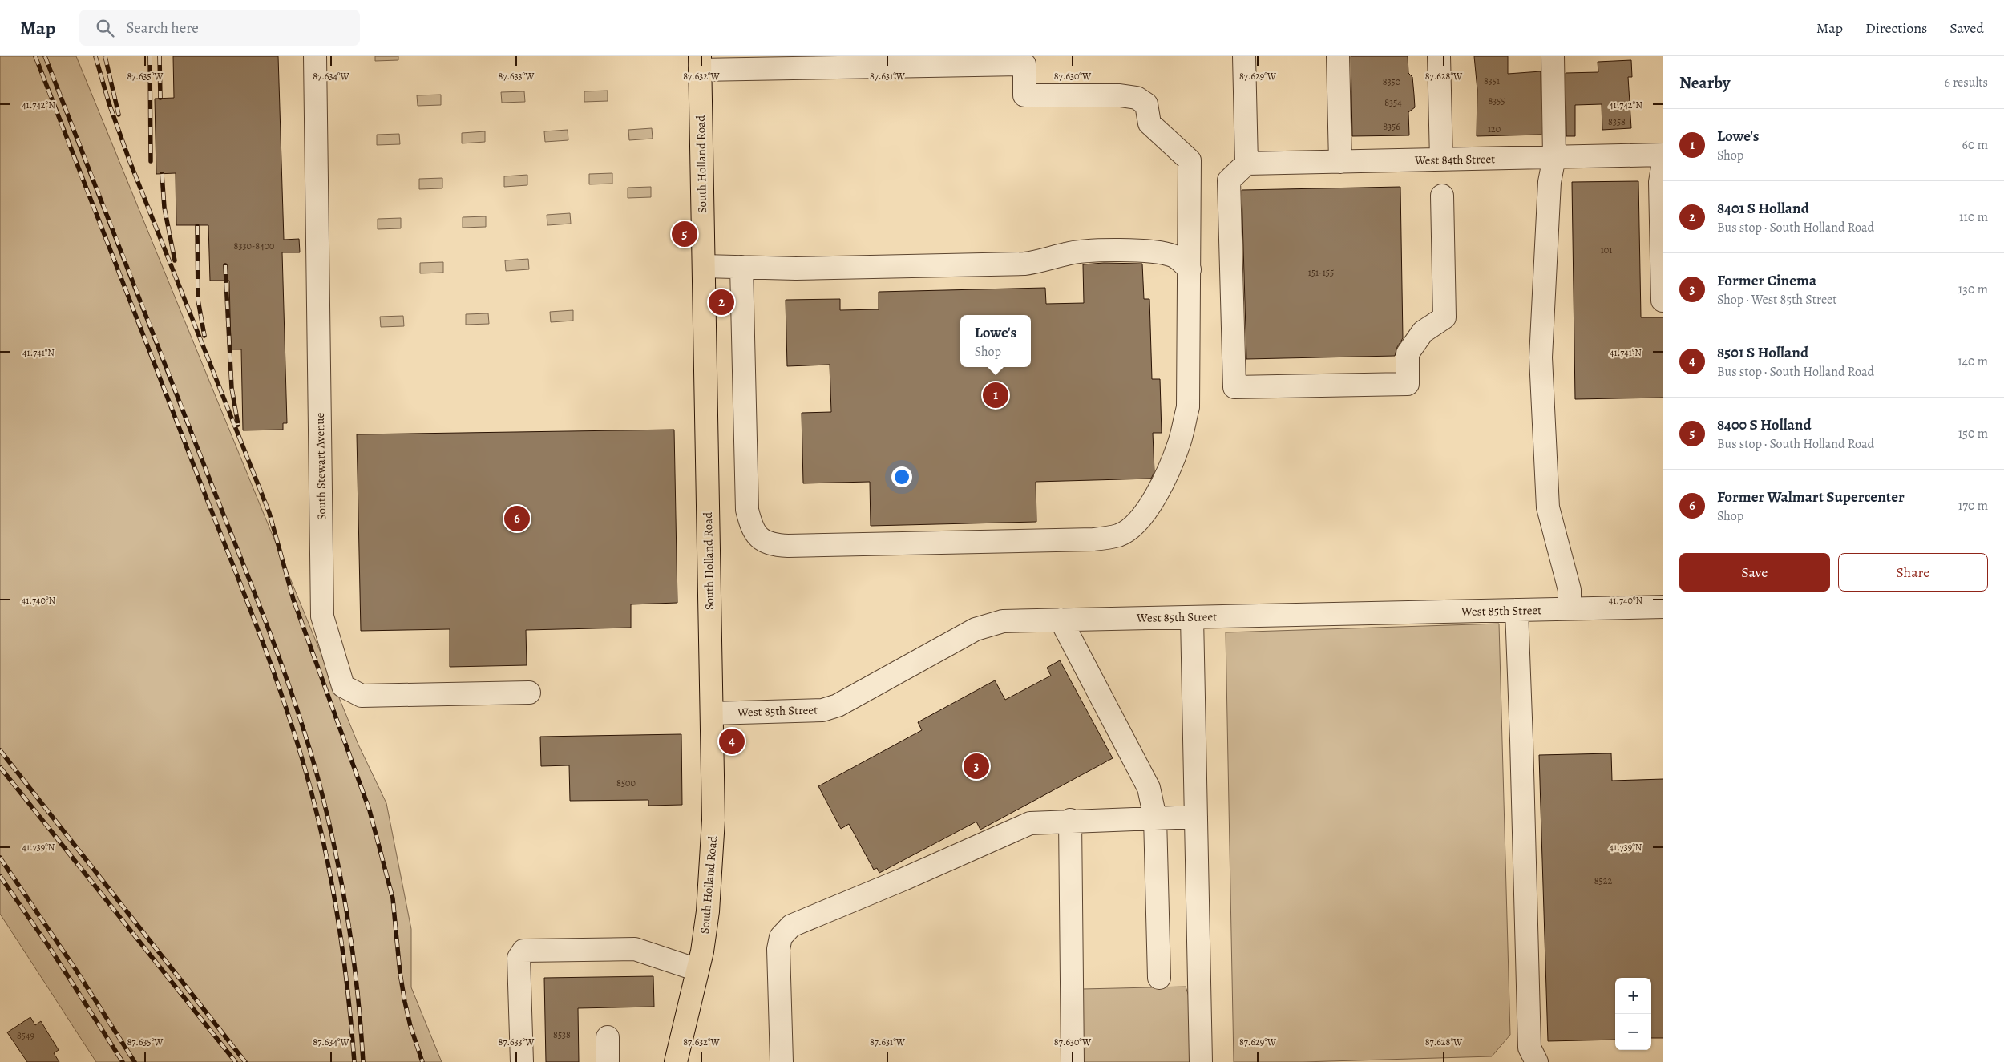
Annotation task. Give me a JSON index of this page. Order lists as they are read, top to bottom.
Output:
{
  "streets": {
    "main road": ["South Holland Road"],
    "street": ["West 84th Street", "South Stewart Avenue", "West 85th Street"]
  },
  "crossings": [
    ["South Holland Road", "West 85th Street"]
  ],
  "house_numbers": [
    "8351",
    "8350",
    "8355",
    "8354",
    "8358",
    "8356",
    "120",
    "8330-8400",
    "101",
    "151-155",
    "8500",
    "8522",
    "8538",
    "8549"
  ],
  "page": {
    "header": "Map",
    "search": "Search here",
    "nav": ["Map", "Directions", "Saved"],
    "heading": ["Nearby", "6 results"],
    "list": [
      {
        "mark": "1",
        "name": "Lowe's",
        "note": "Shop",
        "value": "60 m"
      },
      {
        "mark": "2",
        "name": "8401 S Holland",
        "note": "Bus stop · South Holland Road",
        "value": "110 m"
      },
      {
        "mark": "3",
        "name": "Former Cinema",
        "note": "Shop · West 85th Street",
        "value": "130 m"
      },
      {
        "mark": "4",
        "name": "8501 S Holland",
        "note": "Bus stop · South Holland Road",
        "value": "140 m"
      },
      {
        "mark": "5",
        "name": "8400 S Holland",
        "note": "Bus stop · South Holland Road",
        "value": "150 m"
      },
      {
        "mark": "6",
        "name": "Former Walmart Supercenter",
        "note": "Shop",
        "value": "170 m"
      }
    ],
    "pins": [
      "5",
      "2",
      "1",
      "6",
      "4",
      "3"
    ],
    "popup": ["Lowe's", "Shop"],
    "buttons": ["Save", "Share"],
    "map_buttons": ["+", "−"]
  },
  "coordinates": [
    "87.635°W",
    "87.634°W",
    "87.633°W",
    "87.632°W",
    "87.631°W",
    "87.630°W",
    "87.629°W",
    "87.628°W",
    "41.742°N",
    "41.741°N",
    "41.740°N",
    "41.739°N"
  ]
}
